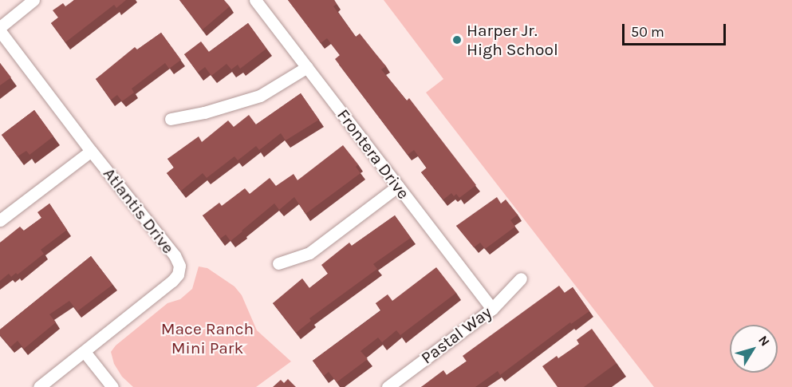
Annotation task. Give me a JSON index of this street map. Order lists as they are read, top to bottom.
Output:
{
  "streets": {
    "street": ["Frontera Drive", "Atlantis Drive", "Pastal Way"]
  },
  "crossings": [
    ["Frontera Drive", "Pastal Way"]
  ],
  "parks": ["Mace Ranch Mini Park"],
  "places": ["Harper Jr. High School"],
  "scale_bar": "50 m",
  "north": "top right"
}
